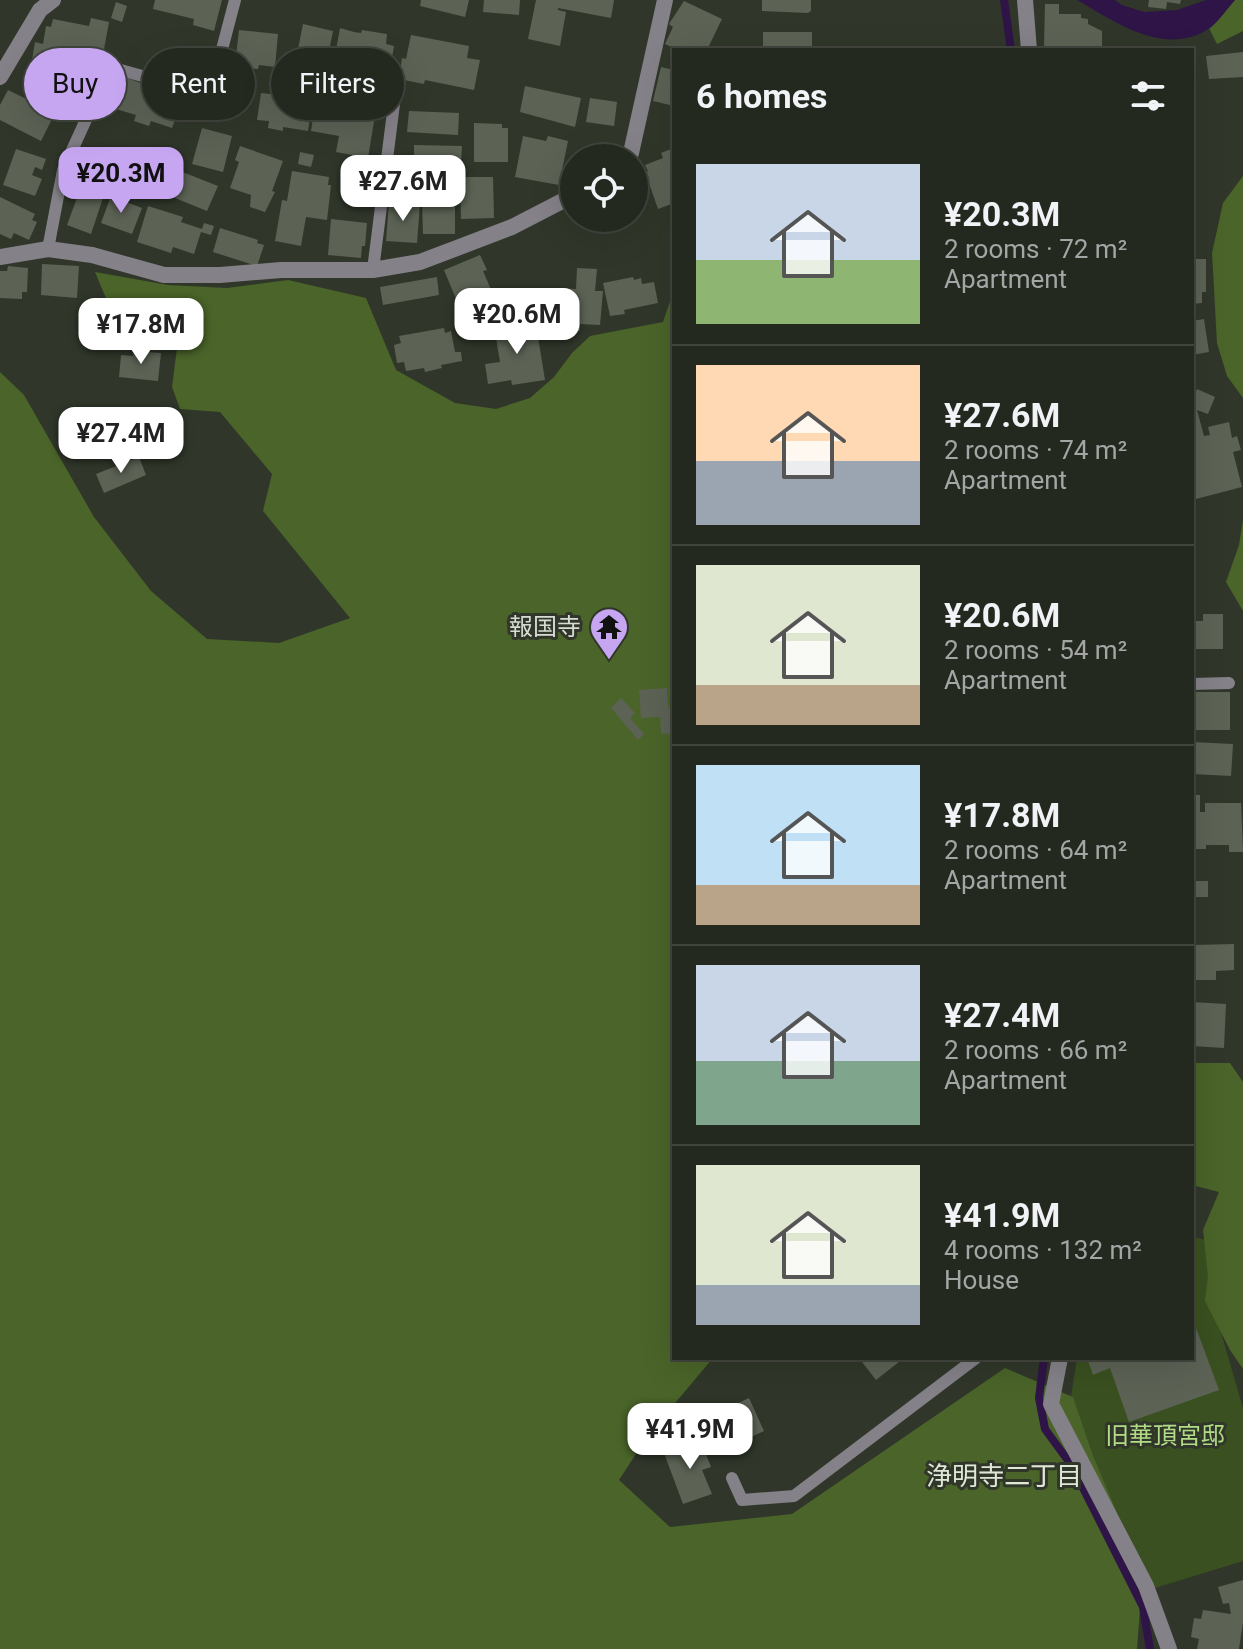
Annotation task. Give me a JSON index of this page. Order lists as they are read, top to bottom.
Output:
{
  "districts": ["浄明寺二丁目"],
  "parks": ["旧華頂宮邸"],
  "places": {
    "temple": ["報国寺"]
  },
  "page": {
    "chip": ["Buy", "Rent", "Filters"],
    "heading": "6 homes",
    "list": [
      {
        "name": "¥20.3M",
        "note": "2 rooms · 72 m² · Apartment"
      },
      {
        "name": "¥27.6M",
        "note": "2 rooms · 74 m² · Apartment"
      },
      {
        "name": "¥20.6M",
        "note": "2 rooms · 54 m² · Apartment"
      },
      {
        "name": "¥17.8M",
        "note": "2 rooms · 64 m² · Apartment"
      },
      {
        "name": "¥27.4M",
        "note": "2 rooms · 66 m² · Apartment"
      },
      {
        "name": "¥41.9M",
        "note": "4 rooms · 132 m² · House"
      }
    ],
    "price": [
      "¥20.3M",
      "¥27.6M",
      "¥20.6M",
      "¥17.8M",
      "¥27.4M",
      "¥41.9M"
    ]
  }
}
